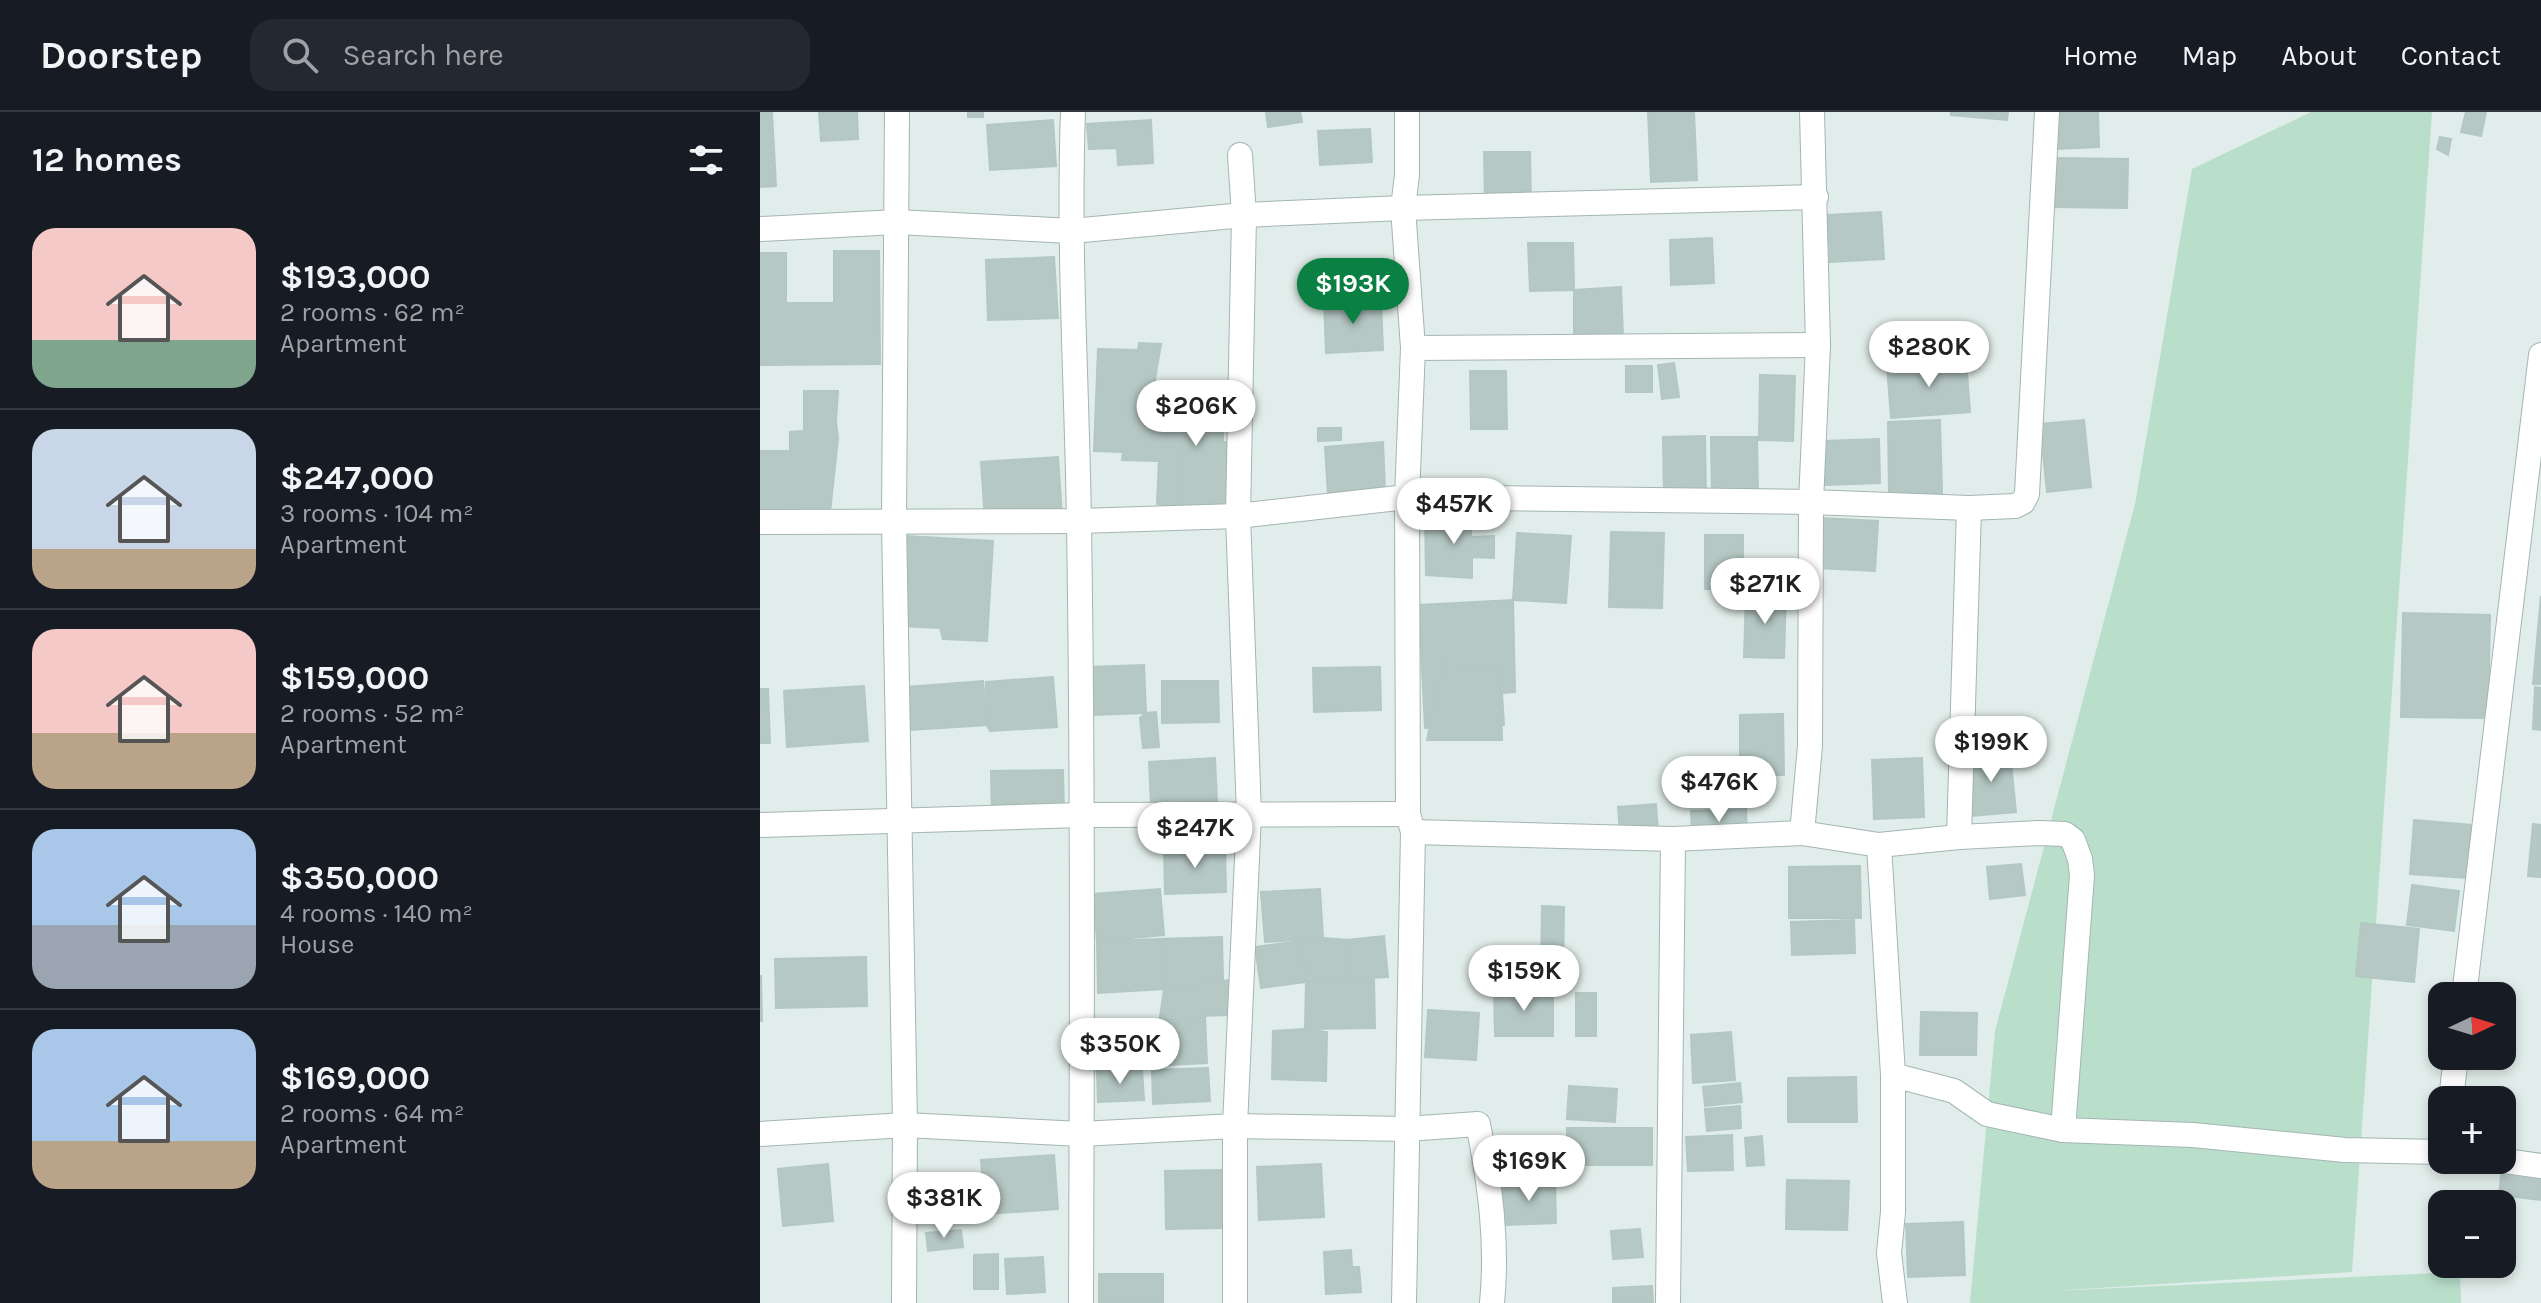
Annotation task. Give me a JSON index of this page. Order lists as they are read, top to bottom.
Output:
{
  "north": "right",
  "page": {
    "header": "Doorstep",
    "search": "Search here",
    "nav": [
      "Home",
      "Map",
      "About",
      "Contact"
    ],
    "heading": "12 homes",
    "list": [
      {
        "name": "$193,000",
        "note": "2 rooms · 62 m² · Apartment"
      },
      {
        "name": "$247,000",
        "note": "3 rooms · 104 m² · Apartment"
      },
      {
        "name": "$159,000",
        "note": "2 rooms · 52 m² · Apartment"
      },
      {
        "name": "$350,000",
        "note": "4 rooms · 140 m² · House"
      },
      {
        "name": "$169,000",
        "note": "2 rooms · 64 m² · Apartment"
      }
    ],
    "price": [
      "$193K",
      "$280K",
      "$206K",
      "$457K",
      "$271K",
      "$199K",
      "$476K",
      "$247K",
      "$159K",
      "$350K",
      "$169K",
      "$381K"
    ],
    "map_buttons": ["+", "−"]
  }
}
